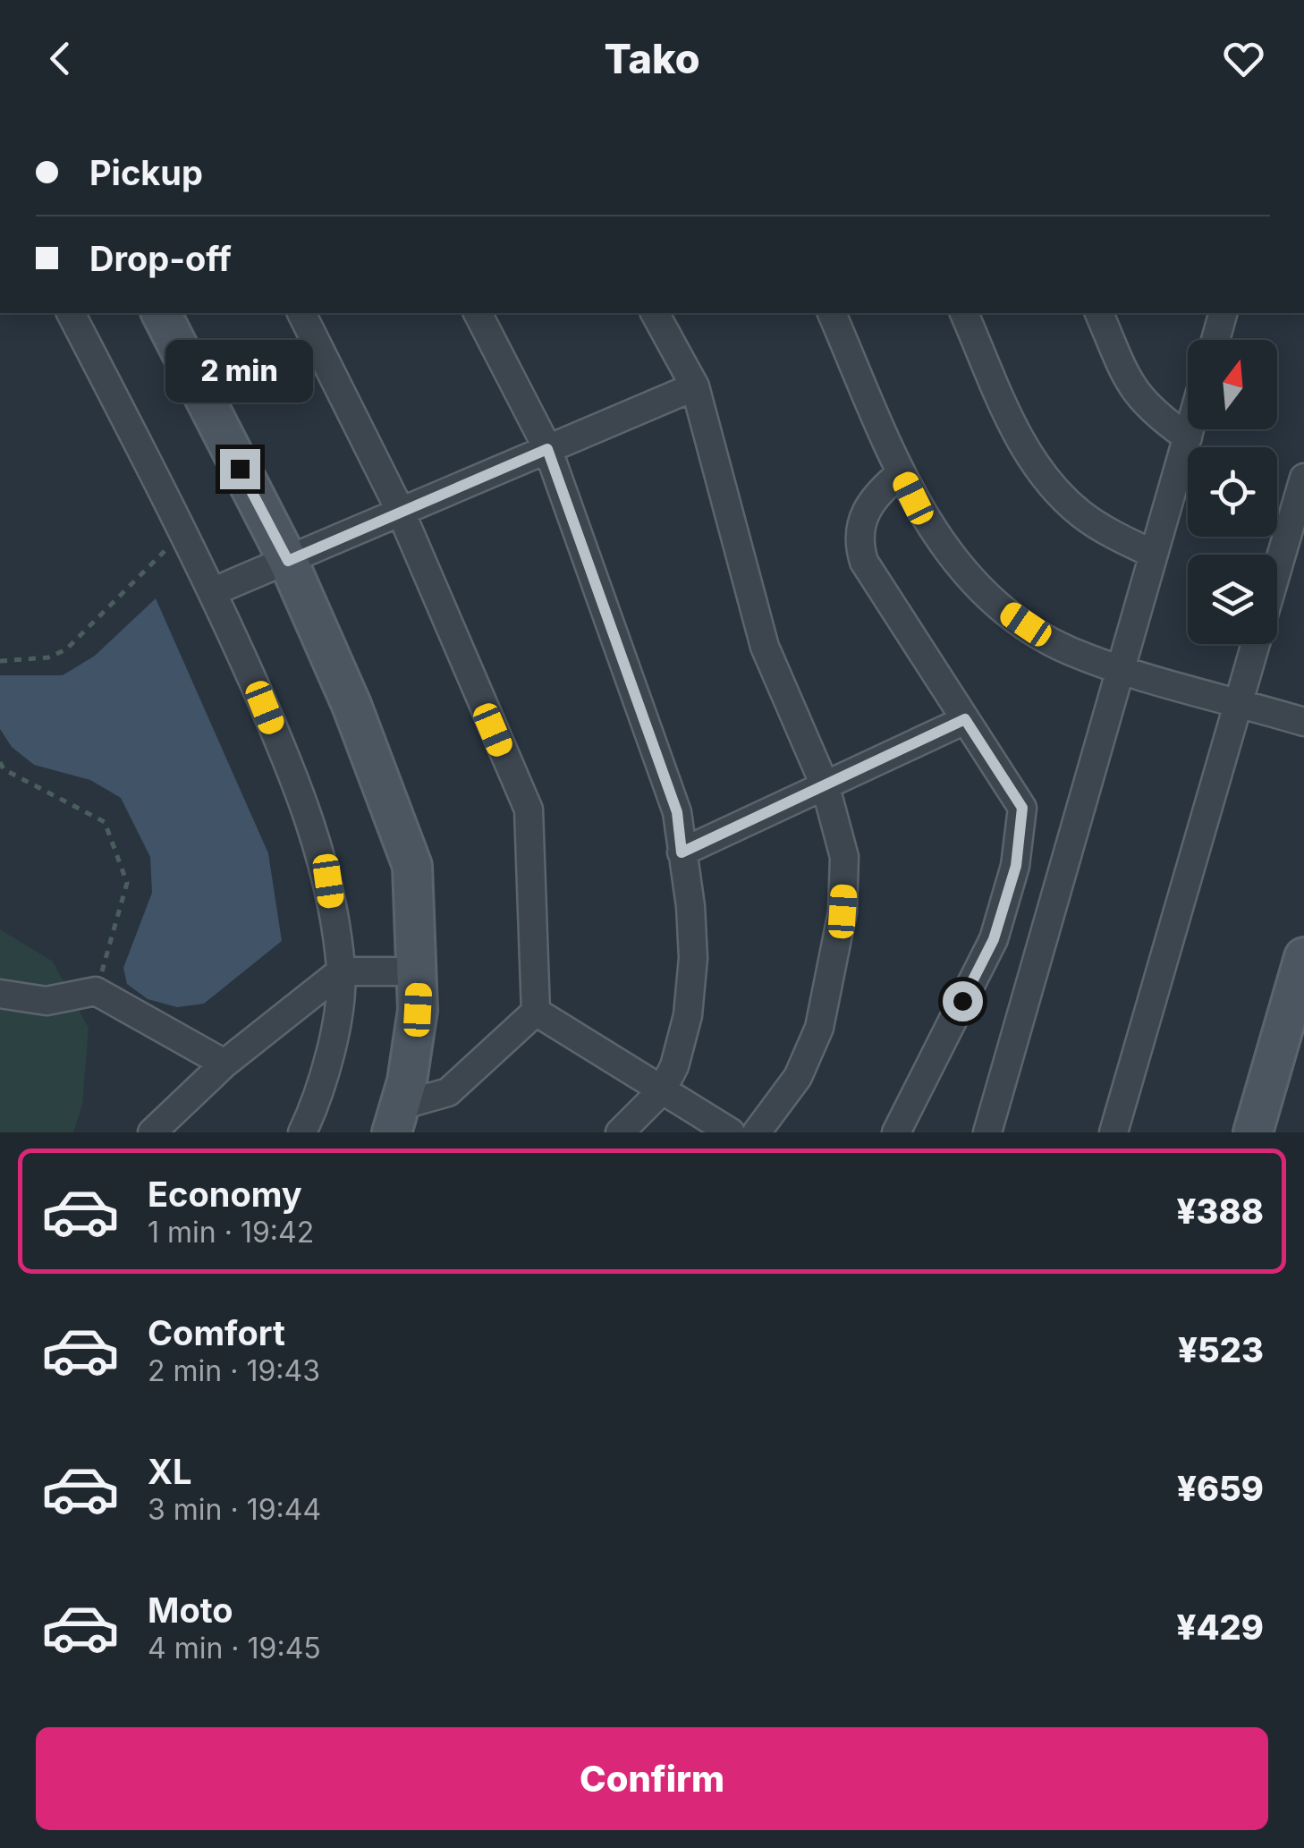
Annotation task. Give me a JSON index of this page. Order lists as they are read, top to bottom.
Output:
{
  "north": "top",
  "page": {
    "header": "Tako",
    "banner": ["Pickup", "Drop-off"],
    "bubble": "2 min",
    "list": [
      {
        "name": "Economy",
        "note": "1 min · 19:42",
        "value": "¥388"
      },
      {
        "name": "Comfort",
        "note": "2 min · 19:43",
        "value": "¥523"
      },
      {
        "name": "XL",
        "note": "3 min · 19:44",
        "value": "¥659"
      },
      {
        "name": "Moto",
        "note": "4 min · 19:45",
        "value": "¥429"
      }
    ],
    "buttons": "Confirm"
  }
}
